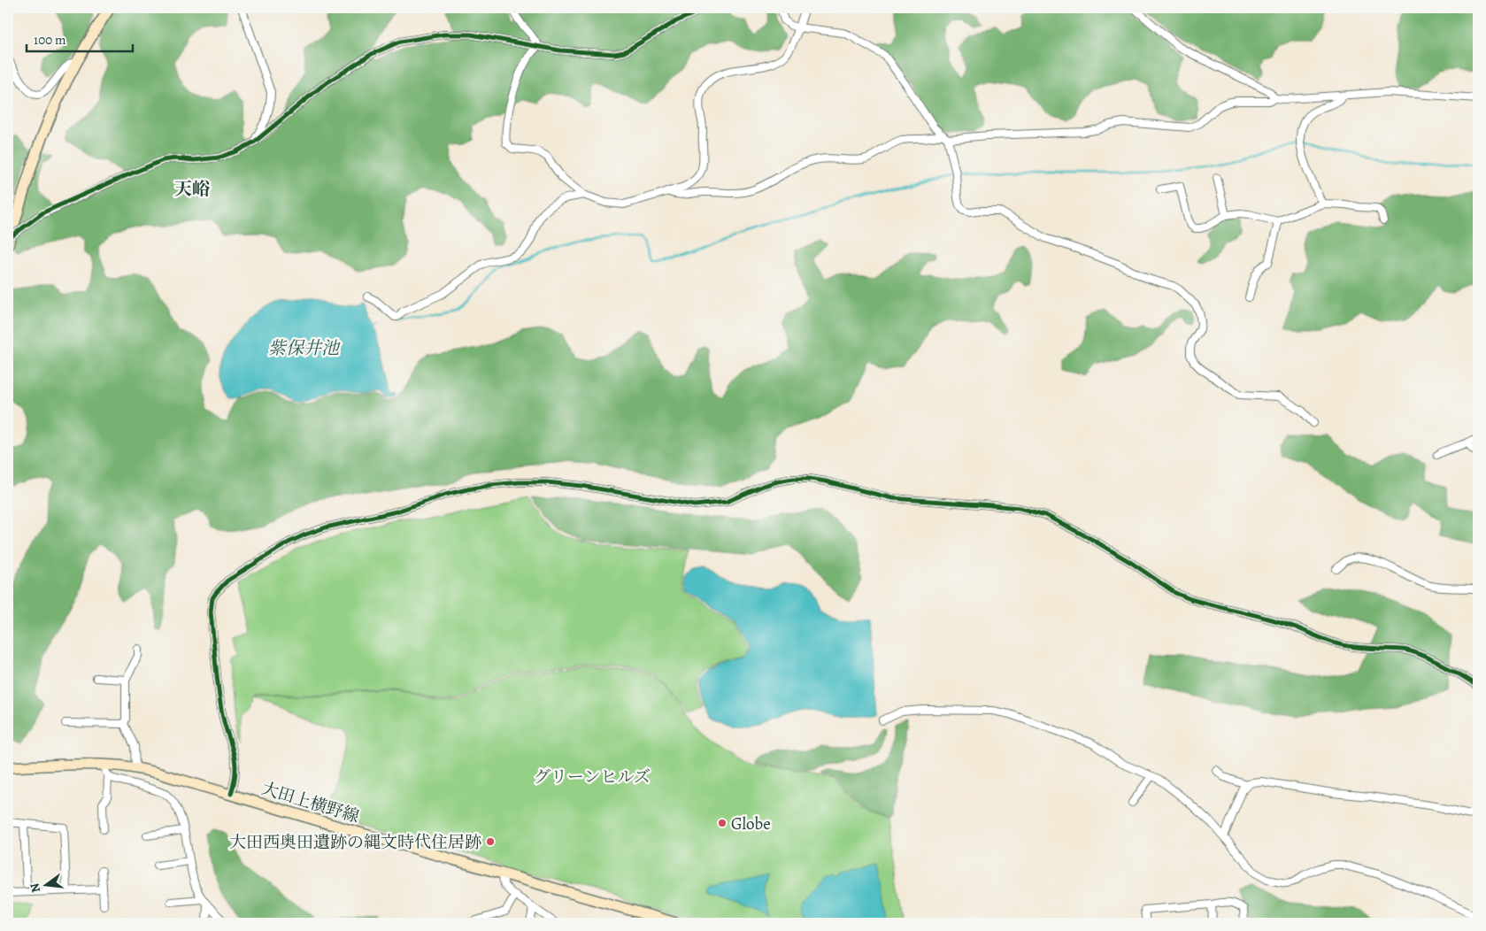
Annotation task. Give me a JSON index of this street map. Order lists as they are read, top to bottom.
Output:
{
  "streets": {
    "main road": ["大田上横野線"]
  },
  "districts": ["天峪"],
  "water": ["紫保井池"],
  "parks": ["グリーンヒルズ"],
  "places": ["Globe", "大田西奥田遺跡の縄文時代住居跡"],
  "scale_bar": "100 m",
  "north": "left"
}
